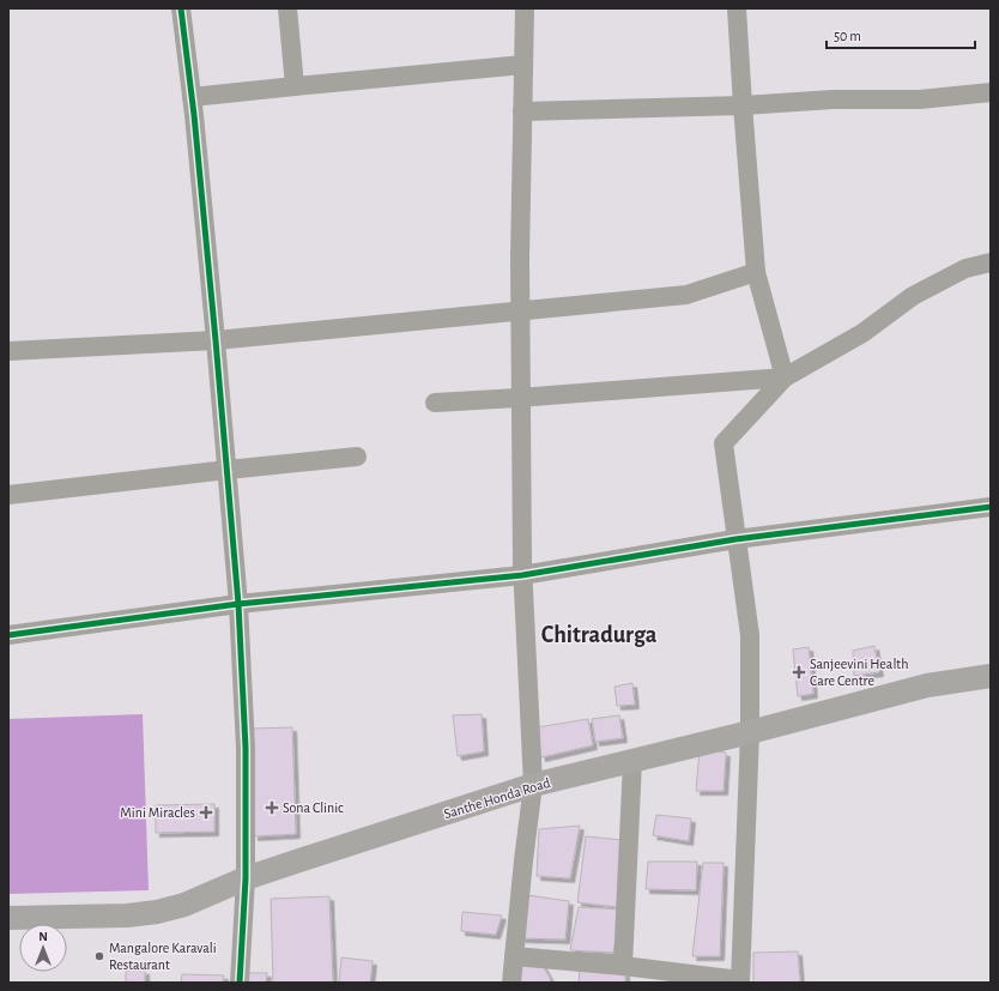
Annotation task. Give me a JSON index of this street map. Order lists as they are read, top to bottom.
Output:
{
  "streets": {
    "main road": ["Santhe Honda Road"]
  },
  "districts": ["Chitradurga"],
  "places": {
    "health": ["Sanjeevini Health Care Centre", "Sona Clinic", "Mini Miracles"],
    "other": ["Mangalore Karavali Restaurant"]
  },
  "scale_bar": "50 m",
  "north": "top"
}
